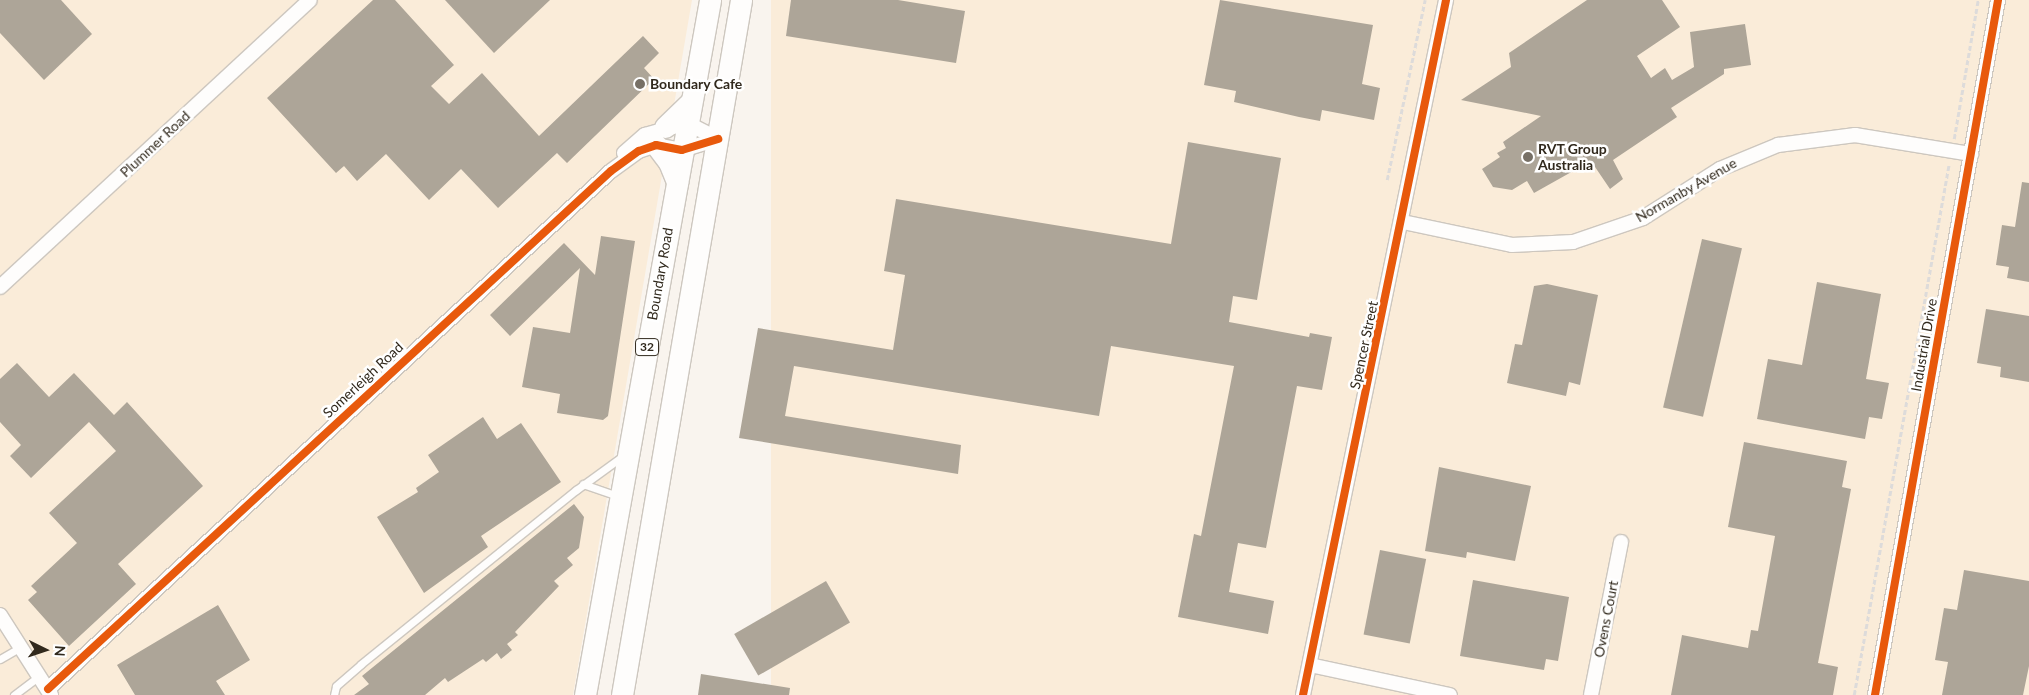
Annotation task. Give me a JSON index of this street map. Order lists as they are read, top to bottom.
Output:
{
  "streets": {
    "main road": ["Boundary Road", "32"],
    "street": [
      "Plummer Road",
      "Normanby Avenue",
      "Spencer Street",
      "Industrial Drive",
      "Somerleigh Road",
      "Ovens Court"
    ]
  },
  "crossings": [
    ["Normanby Avenue", "Spencer Street"],
    ["Normanby Avenue", "Industrial Drive"],
    ["Boundary Road", "Somerleigh Road"]
  ],
  "places": ["Boundary Cafe", "RVT Group Australia"],
  "north": "right"
}
